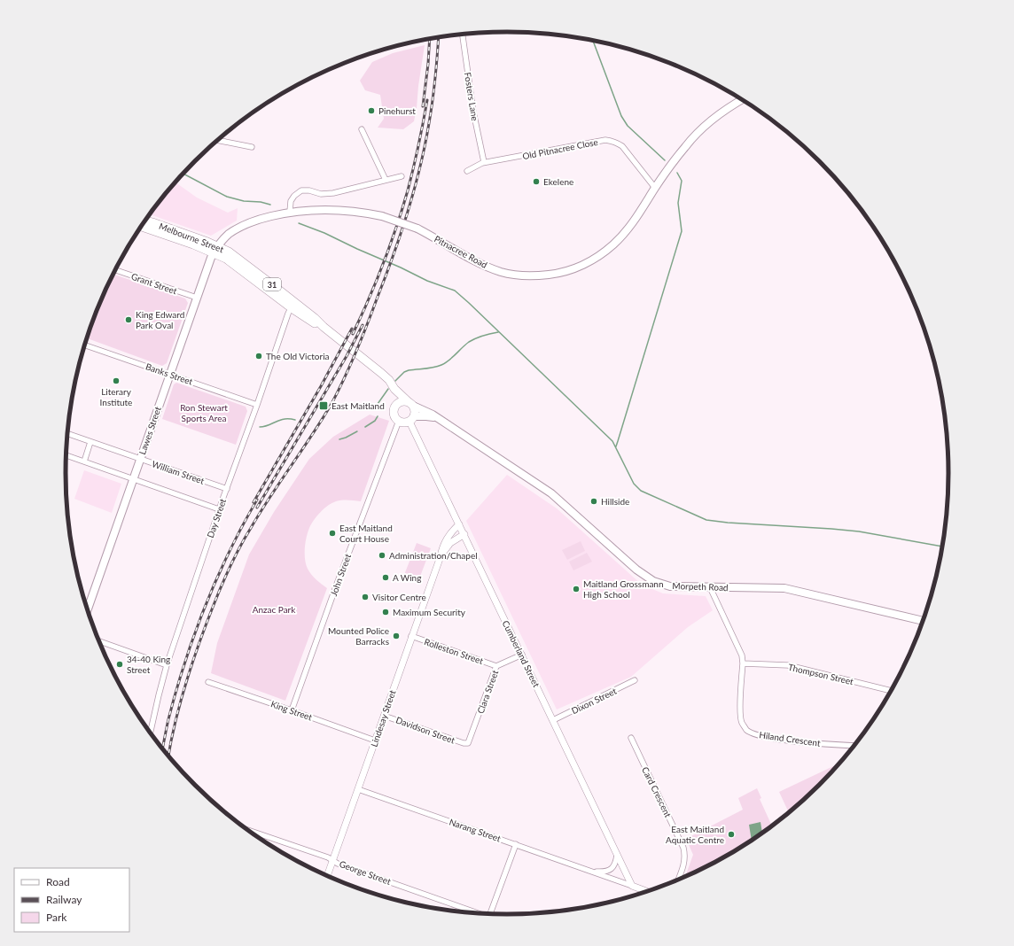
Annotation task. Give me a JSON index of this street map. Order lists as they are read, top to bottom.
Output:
{
  "streets": {
    "main road": [
      "Melbourne Street",
      "Pitnacree Road",
      "31",
      "Lawes Street",
      "Morpeth Road"
    ],
    "street": [
      "Fosters Lane",
      "Old Pitnacree Close",
      "Grant Street",
      "Banks Street",
      "William Street",
      "Day Street",
      "John Street",
      "Rolleston Street",
      "Cumberland Street",
      "Thompson Street",
      "Clara Street",
      "Dixon Street",
      "King Street",
      "Lindesay Street",
      "Davidson Street",
      "Hiland Crescent",
      "Card Crescent",
      "Narang Street",
      "George Street"
    ]
  },
  "crossings": [
    ["Fosters Lane", "Old Pitnacree Close"],
    ["Old Pitnacree Close", "Pitnacree Road"],
    ["Melbourne Street", "Pitnacree Road"],
    ["Melbourne Street", "31"],
    ["Melbourne Street", "Lawes Street"],
    ["Melbourne Street", "Day Street"],
    ["Melbourne Street", "John Street"],
    ["Melbourne Street", "Morpeth Road"],
    ["Melbourne Street", "Cumberland Street"],
    ["Pitnacree Road", "Lawes Street"],
    ["Grant Street", "Lawes Street"],
    ["31", "John Street"],
    ["31", "Morpeth Road"],
    ["31", "Cumberland Street"],
    ["Banks Street", "Lawes Street"],
    ["Banks Street", "Day Street"],
    ["Lawes Street", "William Street"],
    ["William Street", "Day Street"],
    ["John Street", "Morpeth Road"],
    ["John Street", "Cumberland Street"],
    ["John Street", "King Street"],
    ["Morpeth Road", "Cumberland Street"],
    ["Rolleston Street", "Clara Street"],
    ["Rolleston Street", "Lindesay Street"],
    ["Cumberland Street", "Clara Street"],
    ["Cumberland Street", "Dixon Street"],
    ["Cumberland Street", "Lindesay Street"],
    ["Cumberland Street", "Narang Street"],
    ["Thompson Street", "Hiland Crescent"],
    ["Clara Street", "Davidson Street"],
    ["King Street", "Lindesay Street"],
    ["Lindesay Street", "Davidson Street"],
    ["Lindesay Street", "Narang Street"],
    ["Lindesay Street", "George Street"]
  ],
  "parks": ["Ron Stewart Sports Area", "Anzac Park"],
  "places": {
    "other": [
      "Pinehurst",
      "Ekelene",
      "King Edward Park Oval",
      "The Old Victoria",
      "Literary Institute",
      "Hillside",
      "East Maitland Court House",
      "Administration/Chapel",
      "A Wing",
      "Maitland Grossmann High School",
      "Visitor Centre",
      "Maximum Security",
      "Mounted Police Barracks",
      "34-40 King Street",
      "East Maitland Aquatic Centre"
    ],
    "transit": ["East Maitland"]
  },
  "legend": ["Road", "Railway", "Park"]
}
